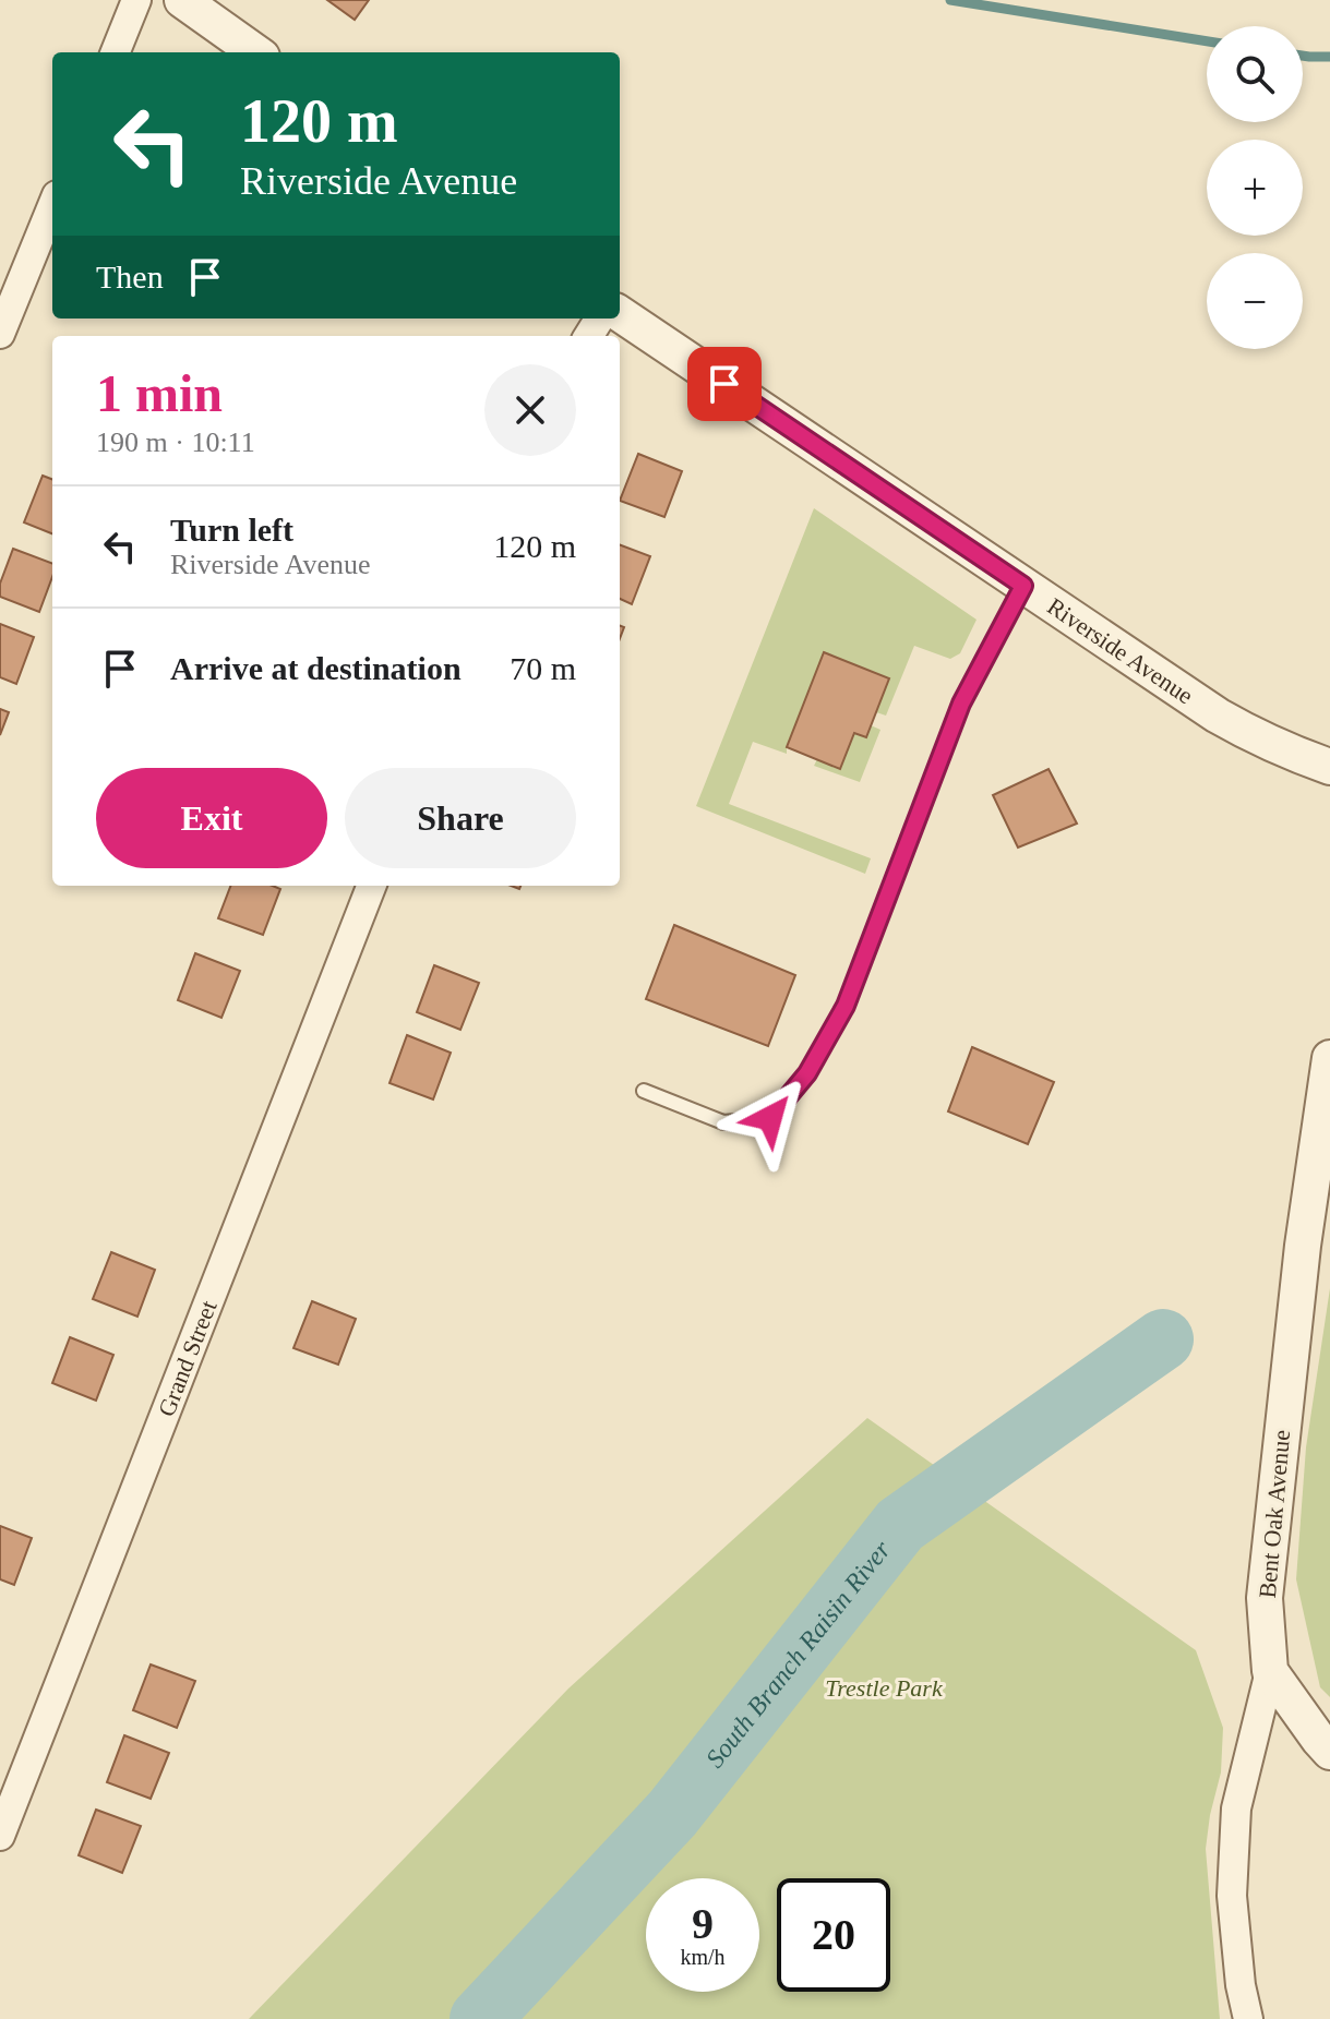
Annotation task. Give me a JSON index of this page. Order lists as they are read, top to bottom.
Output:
{
  "streets": {
    "street": ["Riverside Avenue", "Grand Street", "Bent Oak Avenue"]
  },
  "water": ["South Branch Raisin River"],
  "parks": ["Trestle Park"],
  "page": {
    "map_buttons": ["+", "−"],
    "turn": ["120 m", "Riverside Avenue"],
    "then": "Then",
    "heading": ["1 min", "190 m · 10:11"],
    "list": [
      {
        "name": "Turn left",
        "note": "Riverside Avenue",
        "value": "120 m"
      },
      {
        "name": "Arrive at destination",
        "value": "70 m"
      }
    ],
    "buttons": ["Exit", "Share"],
    "speed": "9 km/h",
    "limit": "20"
  }
}
